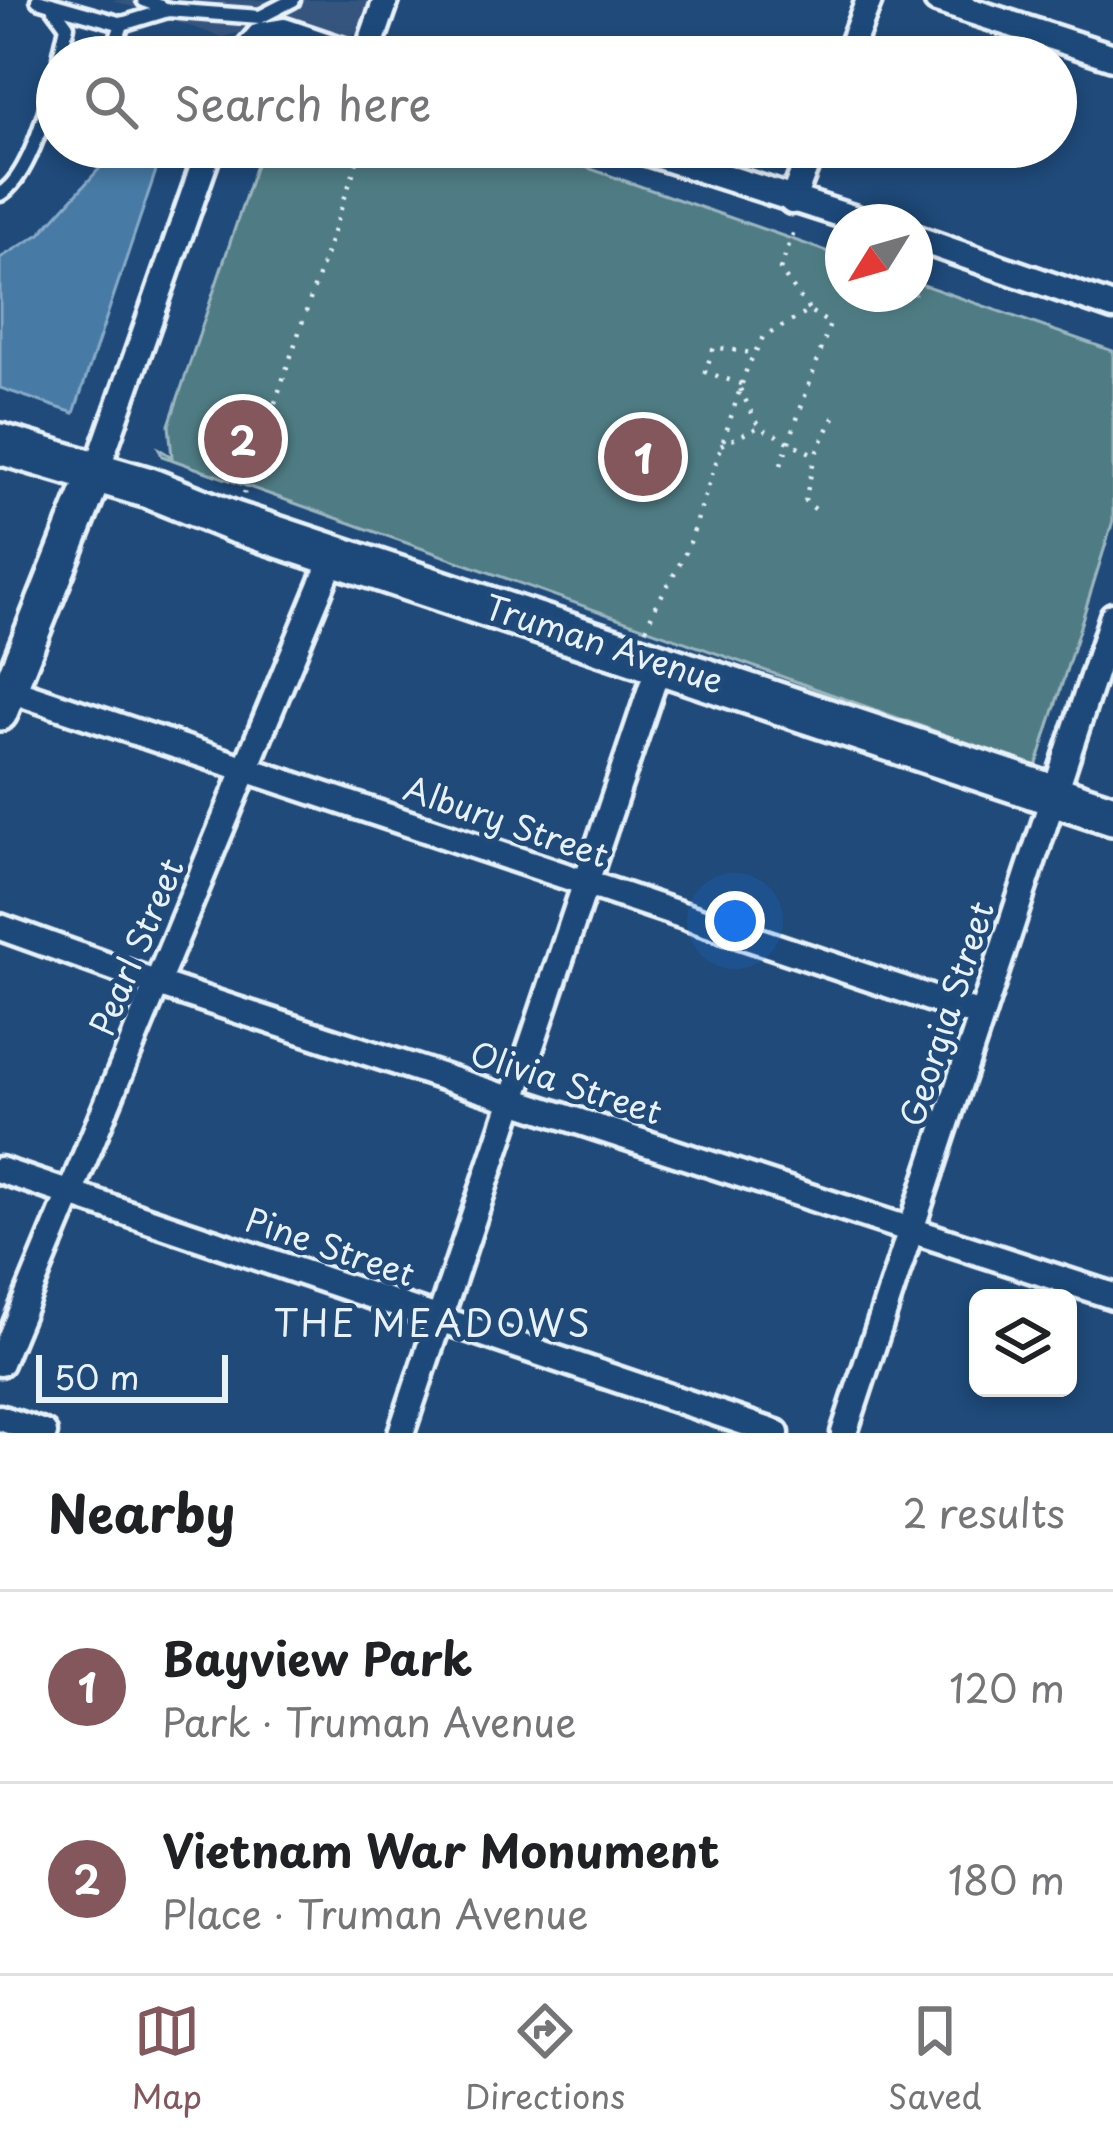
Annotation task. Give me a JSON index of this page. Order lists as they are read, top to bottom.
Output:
{
  "streets": {
    "main road": ["Truman Avenue"],
    "street": [
      "Albury Street",
      "Pearl Street",
      "Georgia Street",
      "Olivia Street",
      "Pine Street"
    ]
  },
  "crossings": [
    ["Truman Avenue", "Pearl Street"],
    ["Truman Avenue", "Georgia Street"],
    ["Albury Street", "Pearl Street"],
    ["Albury Street", "Georgia Street"],
    ["Pearl Street", "Olivia Street"],
    ["Pearl Street", "Pine Street"],
    ["Georgia Street", "Olivia Street"]
  ],
  "districts": ["THE MEADOWS"],
  "scale_bar": "50 m",
  "north": "bottom left",
  "page": {
    "search": "Search here",
    "pins": ["2", "1"],
    "scale": "50 m",
    "heading": ["Nearby", "2 results"],
    "list": [
      {
        "mark": "1",
        "name": "Bayview Park",
        "note": "Park · Truman Avenue",
        "value": "120 m"
      },
      {
        "mark": "2",
        "name": "Vietnam War Monument",
        "note": "Place · Truman Avenue",
        "value": "180 m"
      }
    ],
    "nav": ["Map", "Directions", "Saved"]
  }
}
